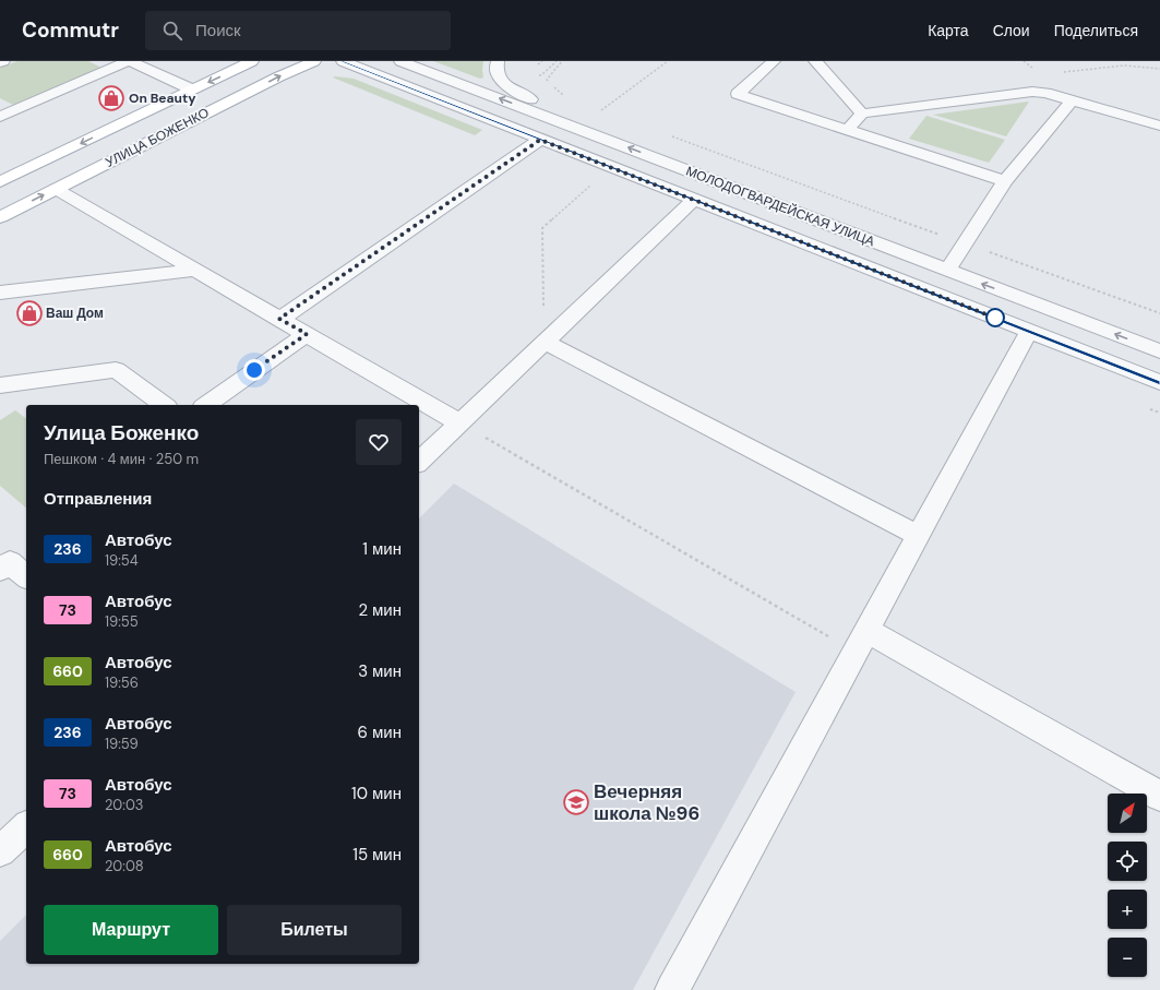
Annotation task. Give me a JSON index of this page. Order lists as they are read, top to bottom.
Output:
{
  "streets": {
    "main road": ["УЛИЦА БОЖЕНКО"],
    "street": ["МОЛОДОГВАРДЕЙСКАЯ УЛИЦА"]
  },
  "places": {
    "shop": ["On Beauty", "Ваш Дом"],
    "school or university": ["Вечерняя школа №96"]
  },
  "lines": ["bus line 236"],
  "north": "top right",
  "page": {
    "header": "Commutr",
    "search": "Поиск",
    "nav": ["Карта", "Слои", "Поделиться"],
    "heading": [
      ["Улица Боженко", "Пешком · 4 мин · 250 m"],
      "Отправления"
    ],
    "list": [
      {
        "mark": "236",
        "name": "Автобус",
        "note": "19:54",
        "value": "1 мин"
      },
      {
        "mark": "73",
        "name": "Автобус",
        "note": "19:55",
        "value": "2 мин"
      },
      {
        "mark": "660",
        "name": "Автобус",
        "note": "19:56",
        "value": "3 мин"
      },
      {
        "mark": "236",
        "name": "Автобус",
        "note": "19:59",
        "value": "6 мин"
      },
      {
        "mark": "73",
        "name": "Автобус",
        "note": "20:03",
        "value": "10 мин"
      },
      {
        "mark": "660",
        "name": "Автобус",
        "note": "20:08",
        "value": "15 мин"
      }
    ],
    "map_buttons": ["+", "−"],
    "buttons": ["Маршрут", "Билеты"]
  }
}
